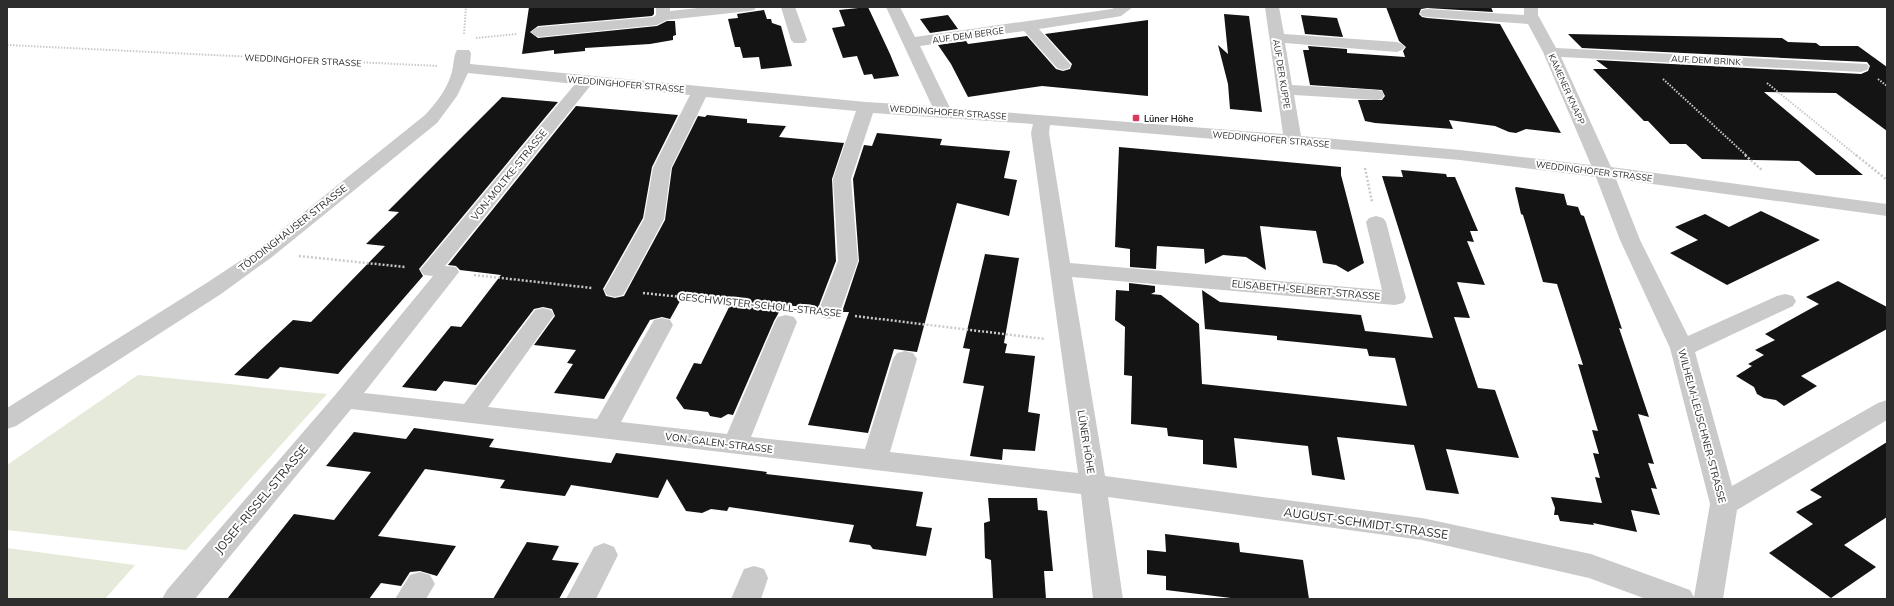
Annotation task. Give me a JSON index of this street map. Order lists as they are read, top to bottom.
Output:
{
  "streets": {
    "street": [
      "AUF DEM BERGE",
      "WEDDINGHOFER STRASSE",
      "AUF DEM BRINK",
      "AUF DER KUPPE",
      "KAMENER KNAPP",
      "VON-MOLTKE-STRASSE",
      "TÖDDINGHAUSER STRASSE",
      "ELISABETH-SELBERT-STRASSE",
      "WILHELM-LEUSCHNER-STRASSE",
      "LÜNER HÖHE",
      "VON-GALEN-STRASSE",
      "JOSEF-RISSEL-STRASSE",
      "AUGUST-SCHMIDT-STRASSE"
    ],
    "path": ["GESCHWISTER-SCHOLL-STRASSE"]
  },
  "crossings": [
    ["WEDDINGHOFER STRASSE", "AUF DER KUPPE"],
    ["WEDDINGHOFER STRASSE", "KAMENER KNAPP"],
    ["WEDDINGHOFER STRASSE", "VON-MOLTKE-STRASSE"],
    ["WEDDINGHOFER STRASSE", "TÖDDINGHAUSER STRASSE"],
    ["WEDDINGHOFER STRASSE", "WILHELM-LEUSCHNER-STRASSE"],
    ["WEDDINGHOFER STRASSE", "LÜNER HÖHE"],
    ["AUF DEM BRINK", "KAMENER KNAPP"],
    ["KAMENER KNAPP", "WILHELM-LEUSCHNER-STRASSE"],
    ["VON-MOLTKE-STRASSE", "GESCHWISTER-SCHOLL-STRASSE"],
    ["ELISABETH-SELBERT-STRASSE", "LÜNER HÖHE"],
    ["GESCHWISTER-SCHOLL-STRASSE", "LÜNER HÖHE"],
    ["LÜNER HÖHE", "VON-GALEN-STRASSE"],
    ["LÜNER HÖHE", "AUGUST-SCHMIDT-STRASSE"],
    ["VON-GALEN-STRASSE", "JOSEF-RISSEL-STRASSE"],
    ["VON-GALEN-STRASSE", "AUGUST-SCHMIDT-STRASSE"]
  ],
  "places": {
    "transit": ["Lüner Höhe"]
  }
}
